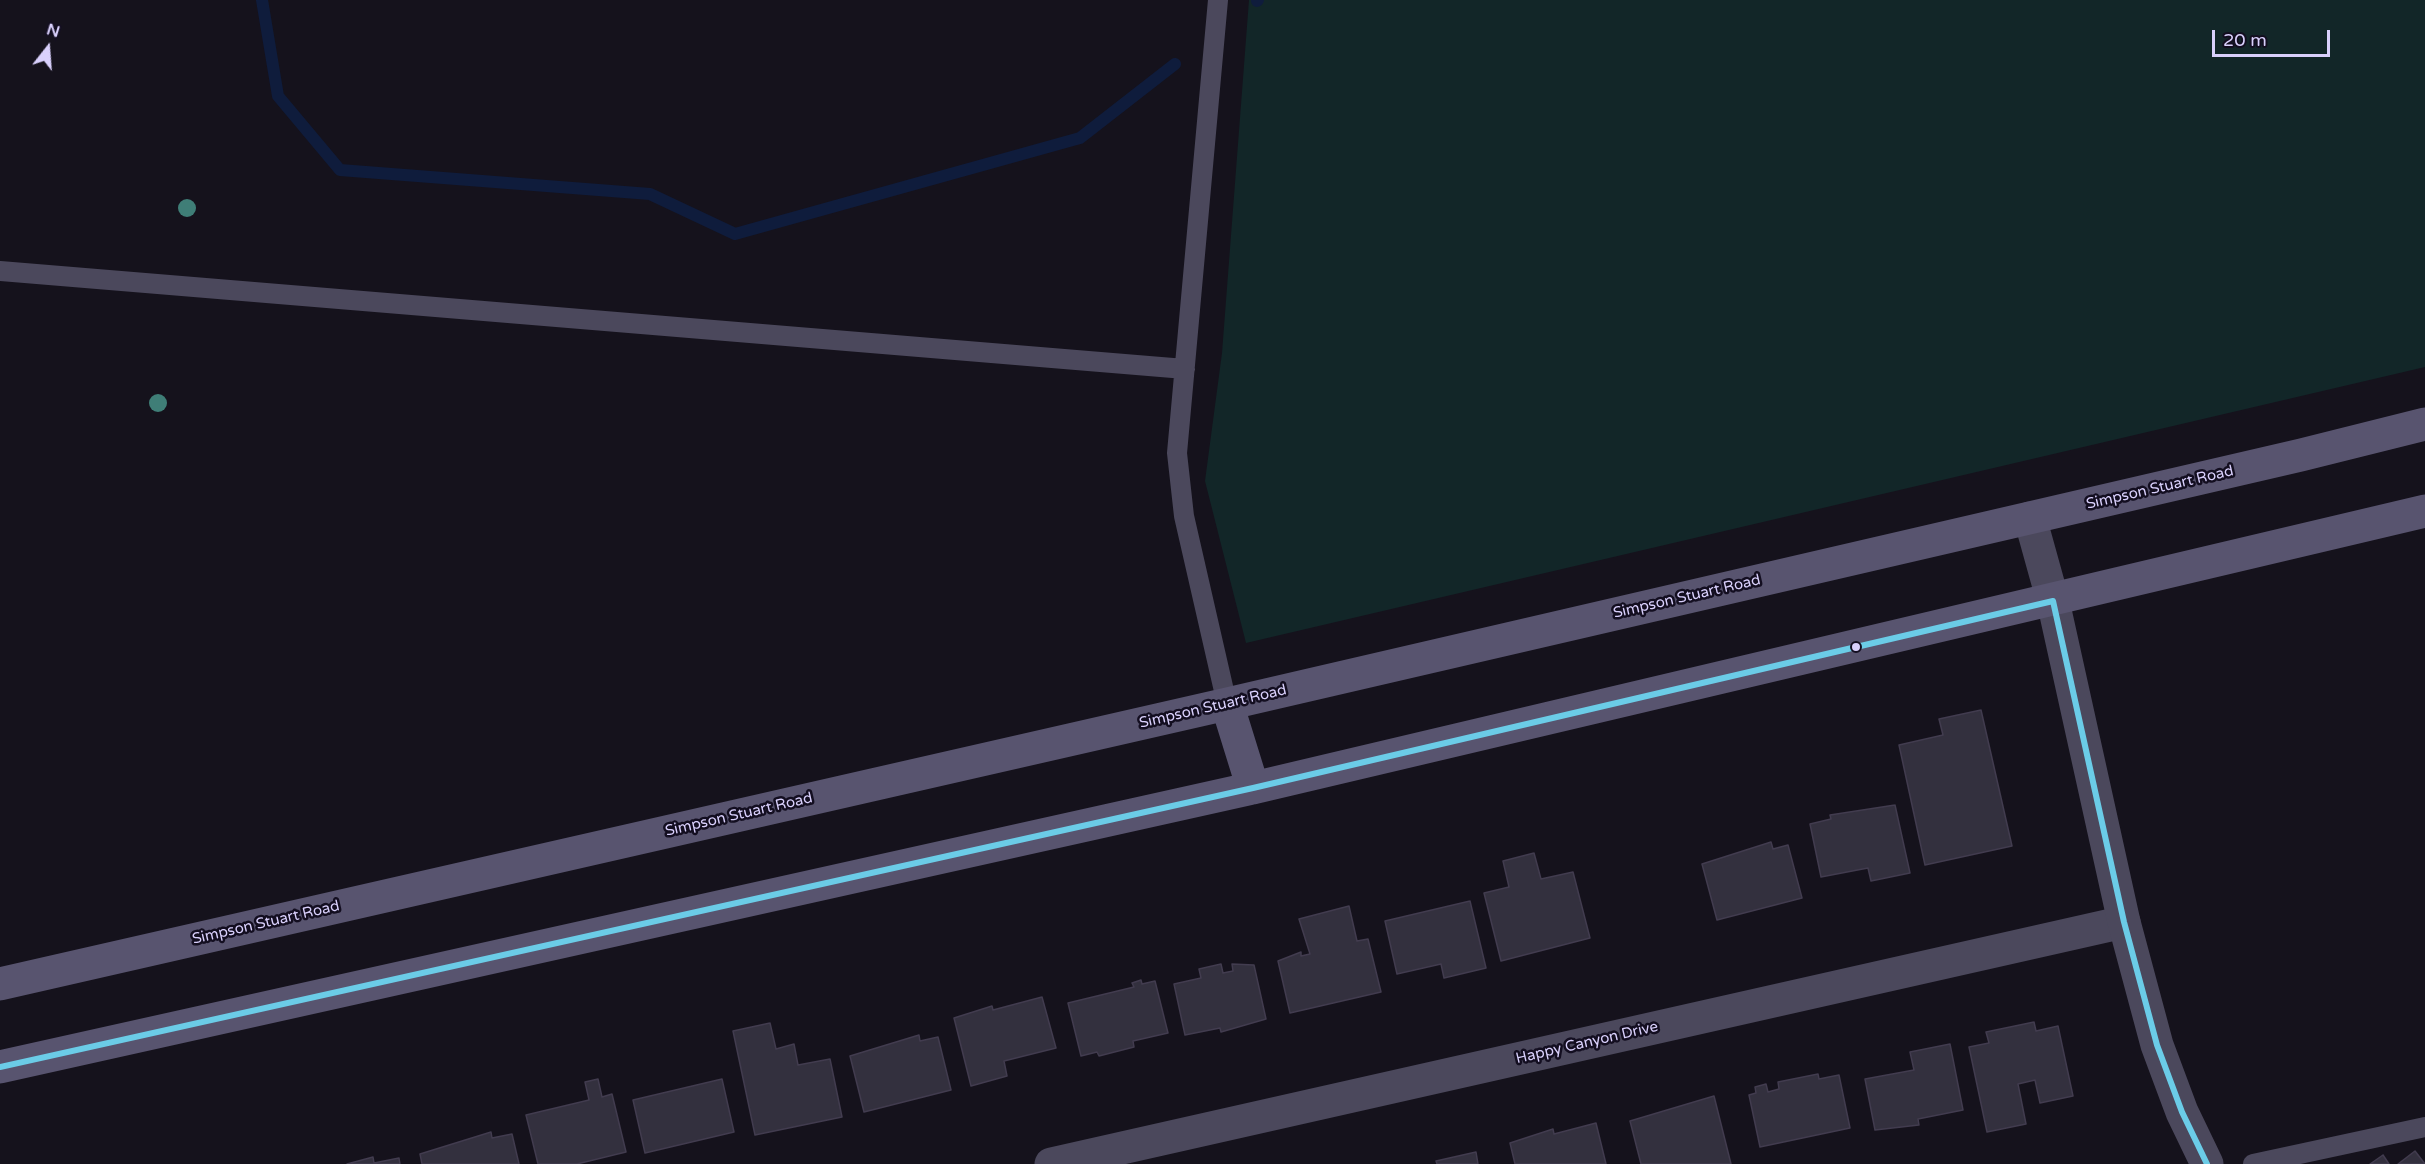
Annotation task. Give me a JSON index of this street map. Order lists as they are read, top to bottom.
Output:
{
  "streets": {
    "main road": ["Simpson Stuart Road"],
    "street": ["Happy Canyon Drive"]
  },
  "scale_bar": "20 m",
  "north": "top"
}
